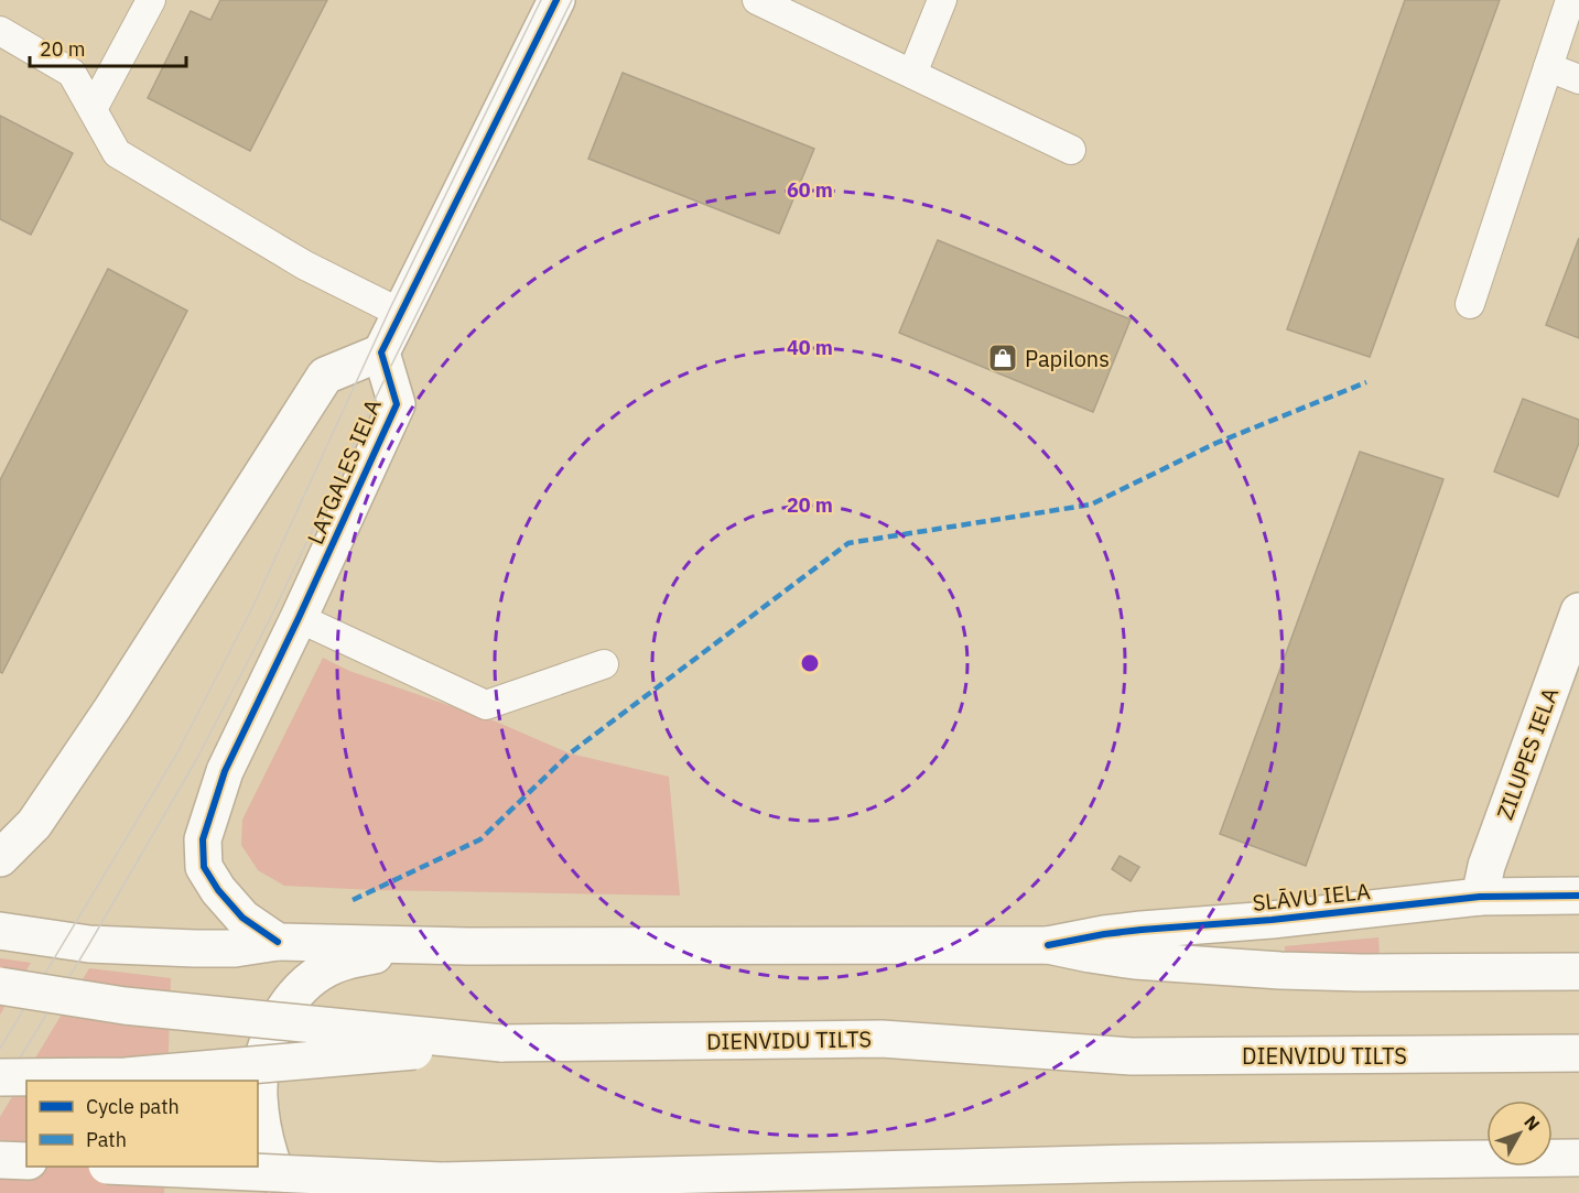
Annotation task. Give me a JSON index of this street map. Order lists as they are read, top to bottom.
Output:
{
  "streets": {
    "main road": [
      "LATGALES IELA",
      "ZILUPES IELA",
      "SLĀVU IELA",
      "DIENVIDU TILTS"
    ]
  },
  "crossings": [
    ["ZILUPES IELA", "SLĀVU IELA"]
  ],
  "places": {
    "shop": ["Papilons"]
  },
  "legend": ["Cycle path", "Path"],
  "scale_bar": "20 m",
  "north": "top right",
  "rings": ["60 m", "40 m", "20 m"]
}
